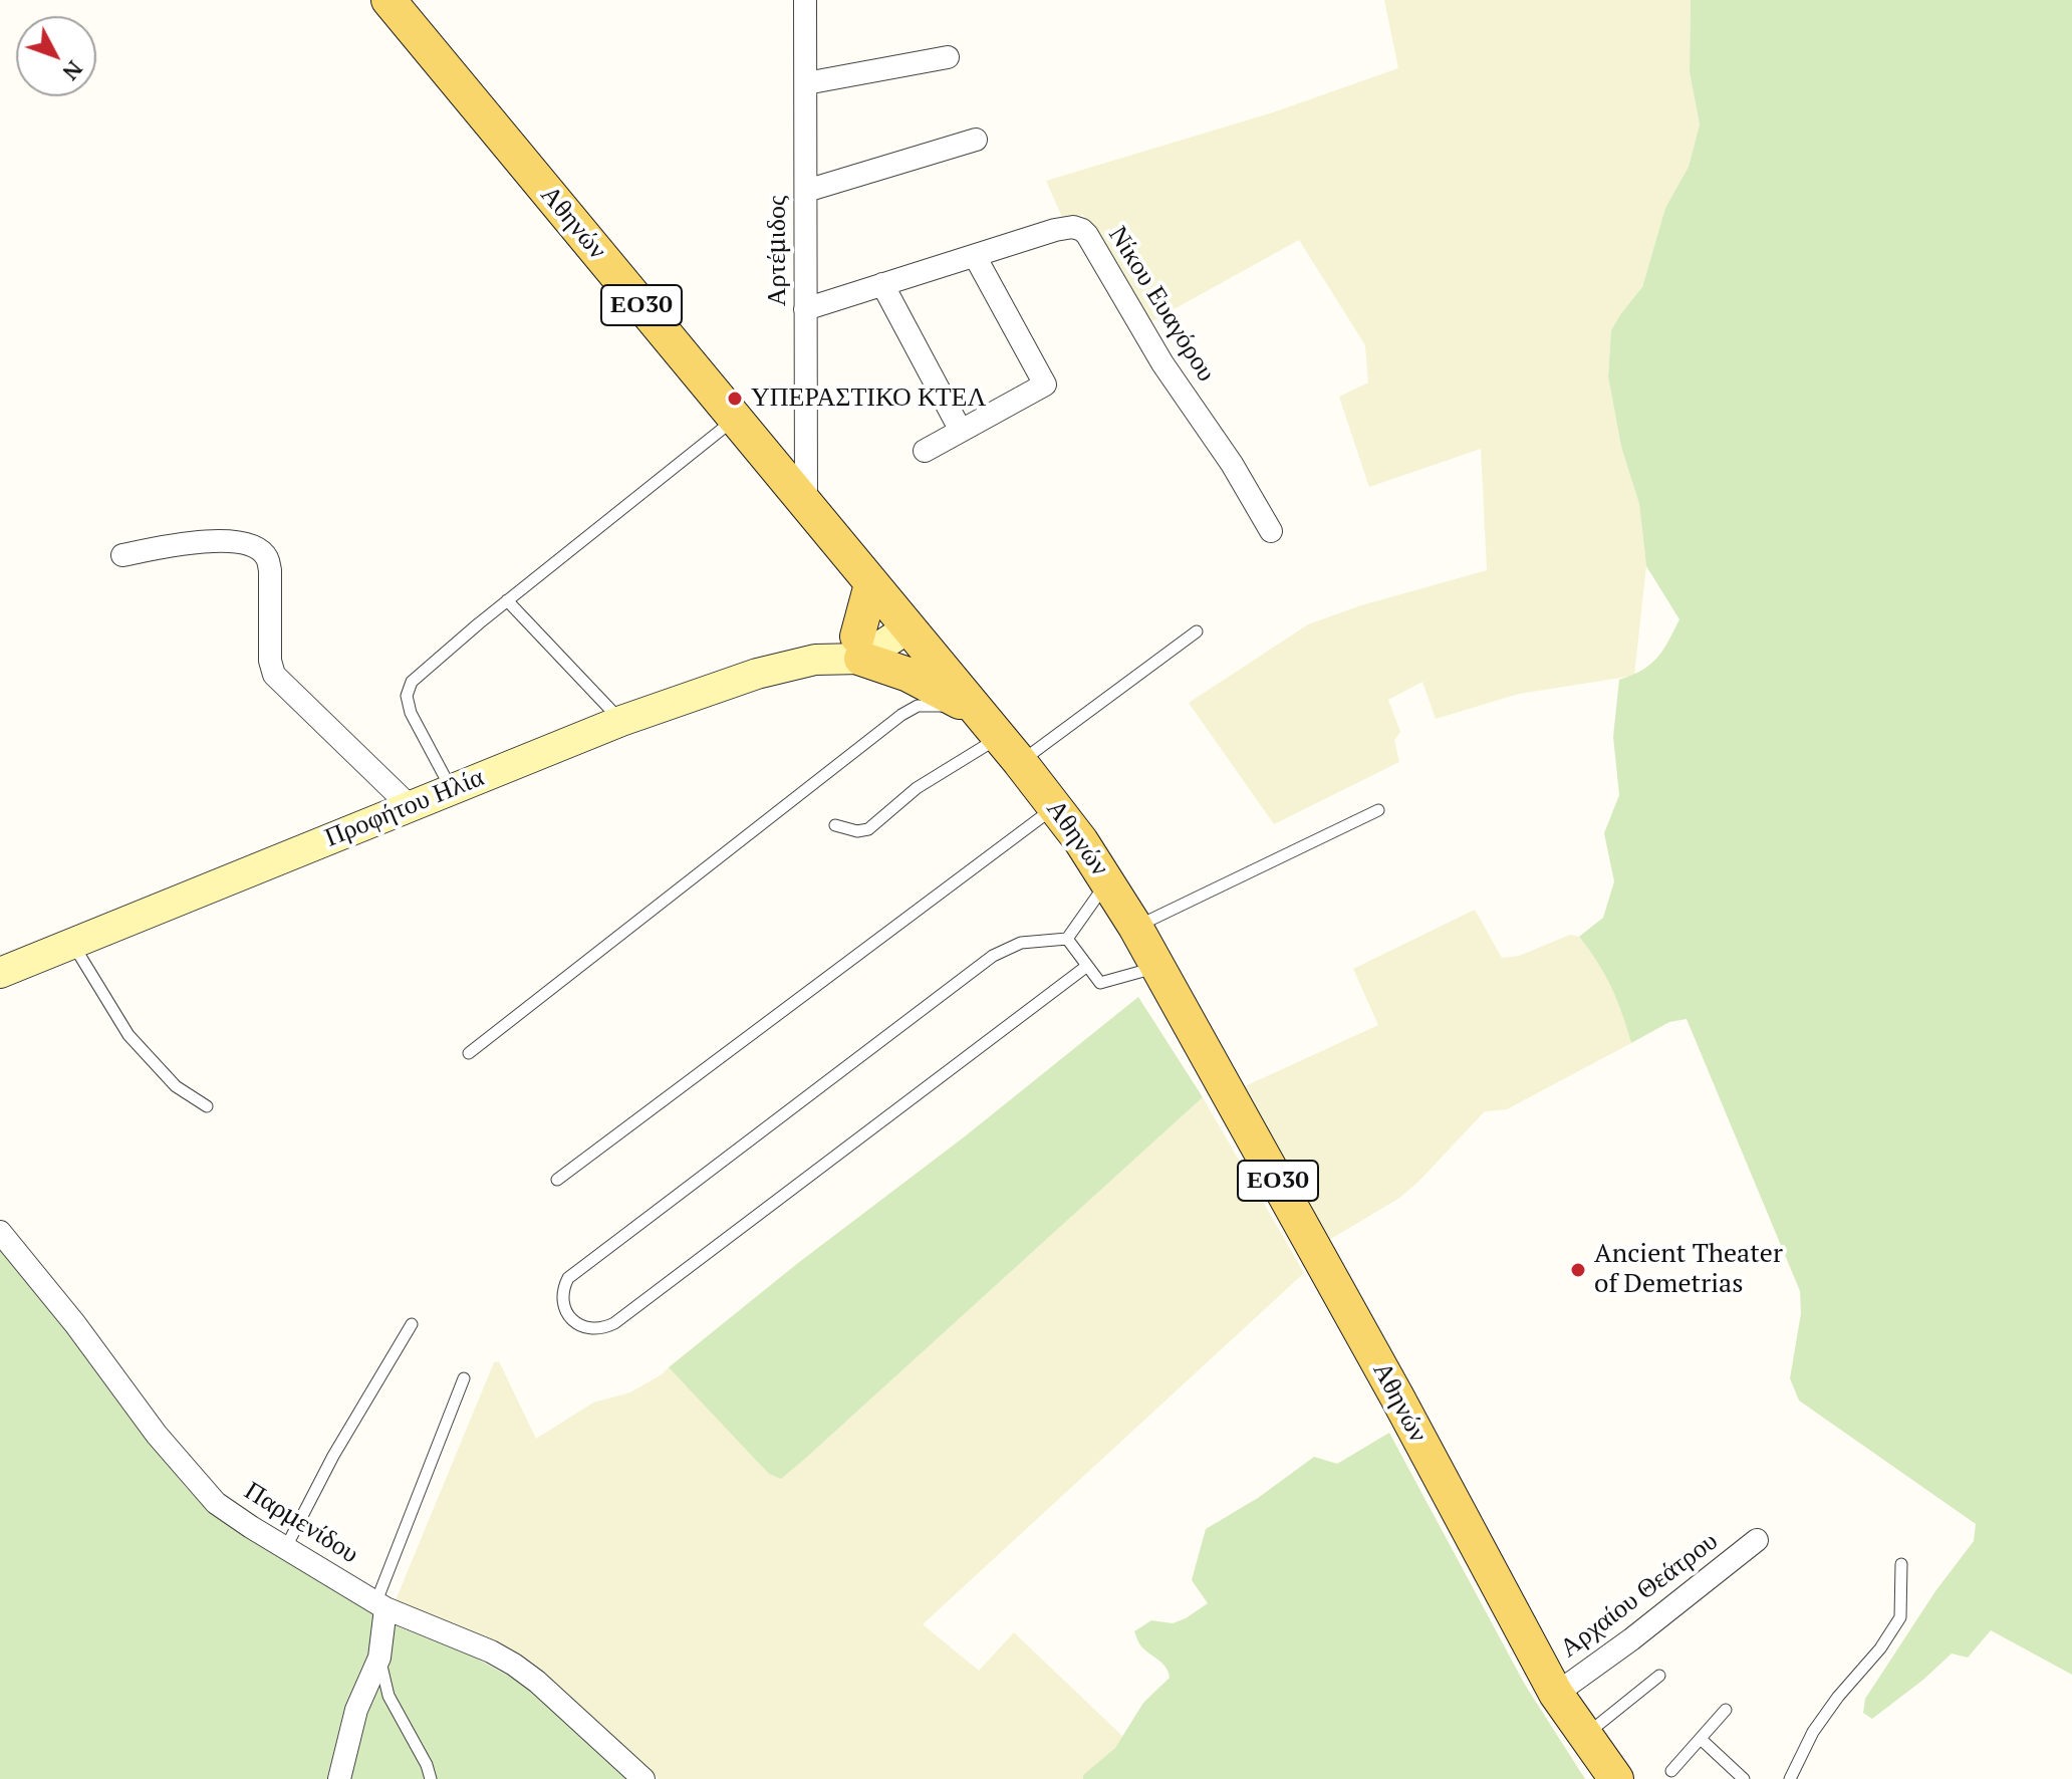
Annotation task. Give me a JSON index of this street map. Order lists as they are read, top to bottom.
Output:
{
  "streets": {
    "main road": ["Αθηνών", "ΕΟ30"],
    "street": [
      "Αρτέμιδος",
      "Νίκου Ευαγόρου",
      "Προφήτου Ηλία",
      "Παρμενίδου",
      "Αρχαίου Θεάτρου"
    ]
  },
  "crossings": [
    ["Αθηνών", "Αρτέμιδος"],
    ["Αθηνών", "Αρχαίου Θεάτρου"],
    ["Αρτέμιδος", "Νίκου Ευαγόρου"]
  ],
  "places": ["ΥΠΕΡΑΣΤΙΚΟ ΚΤΕΛ", "Ancient Theater of Demetrias"],
  "north": "bottom right"
}
